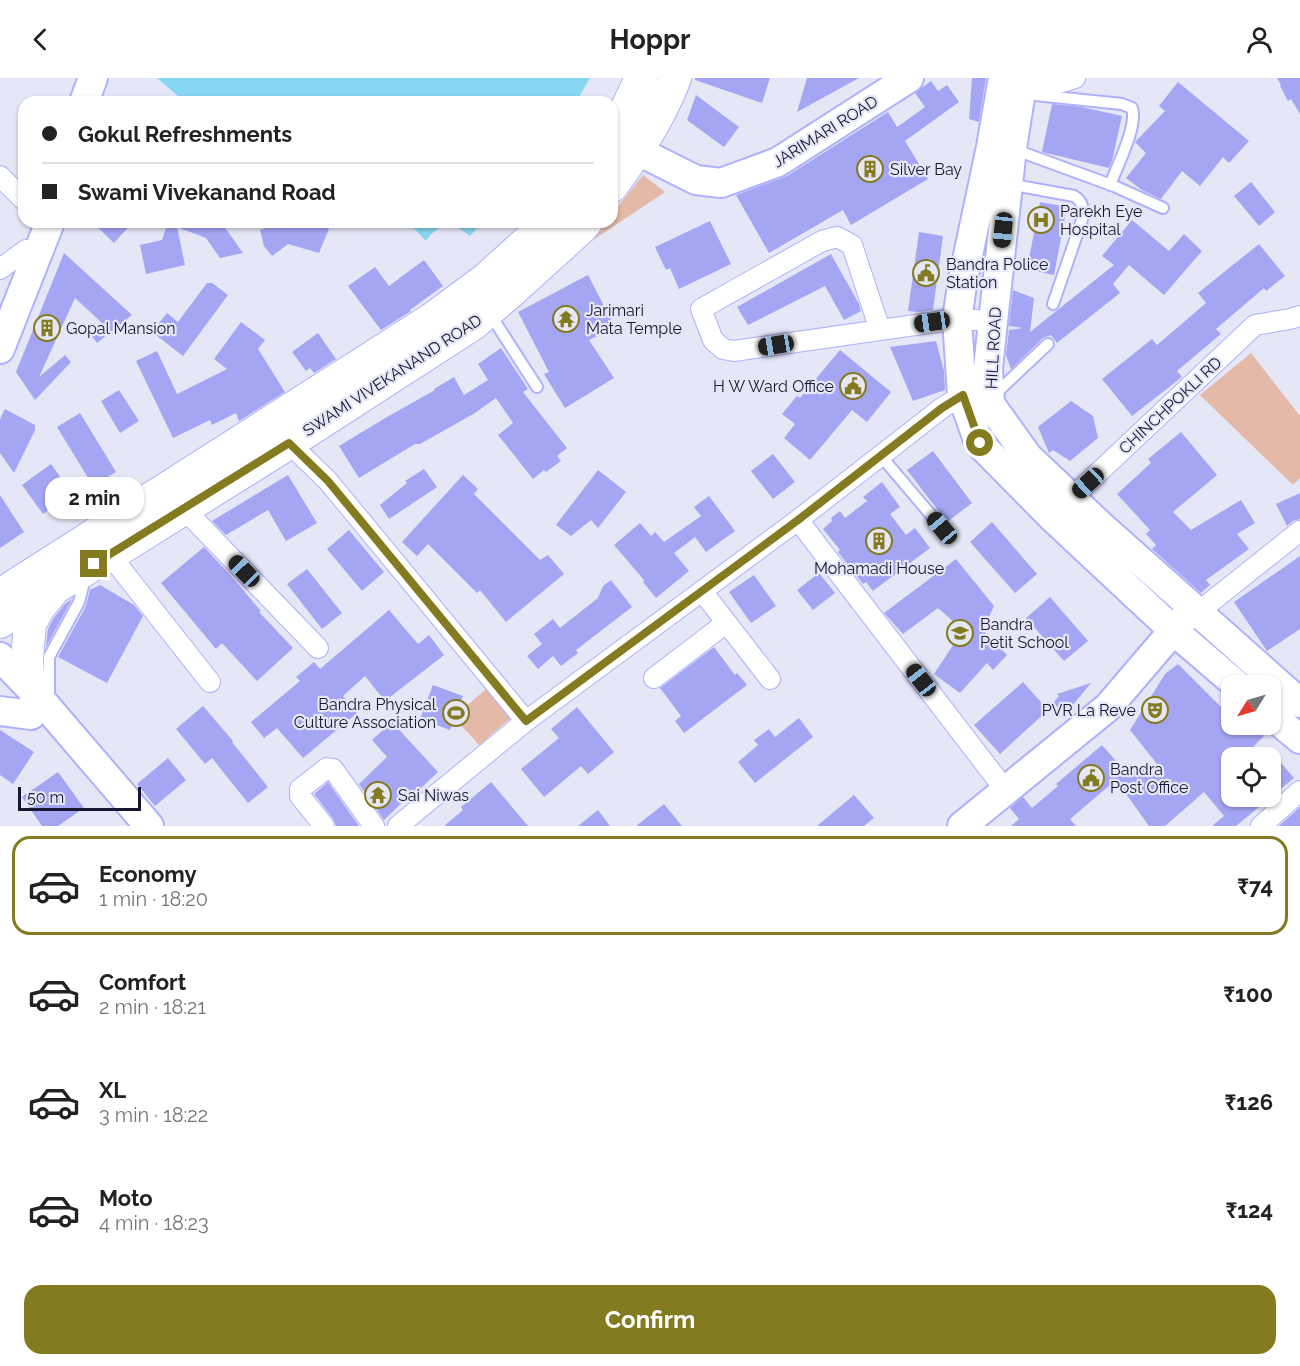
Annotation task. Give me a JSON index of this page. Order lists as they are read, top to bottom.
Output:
{
  "streets": {
    "main road": ["JARIMARI ROAD", "HILL ROAD", "SWAMI VIVEKANAND ROAD"],
    "street": ["CHINCHPOKLI RD"]
  },
  "crossings": [
    ["HILL ROAD", "CHINCHPOKLI RD"]
  ],
  "places": {
    "building": ["Silver Bay", "Gopal Mansion", "Mohamadi House"],
    "hospital": ["Parekh Eye Hospital"],
    "public building": ["Bandra Police Station", "H W Ward Office", "Bandra Post Office"],
    "temple": ["Jarimari Mata Temple", "Sai Niwas"],
    "school or university": ["Bandra Petit School"],
    "theatre": ["PVR La Reve"],
    "sports": ["Bandra Physical Culture Association"]
  },
  "scale_bar": "50 m",
  "north": "bottom left",
  "page": {
    "header": "Hoppr",
    "banner": ["Gokul Refreshments", "Swami Vivekanand Road"],
    "bubble": "2 min",
    "scale": "50 m",
    "list": [
      {
        "name": "Economy",
        "note": "1 min · 18:20",
        "value": "₹74"
      },
      {
        "name": "Comfort",
        "note": "2 min · 18:21",
        "value": "₹100"
      },
      {
        "name": "XL",
        "note": "3 min · 18:22",
        "value": "₹126"
      },
      {
        "name": "Moto",
        "note": "4 min · 18:23",
        "value": "₹124"
      }
    ],
    "buttons": "Confirm"
  }
}
